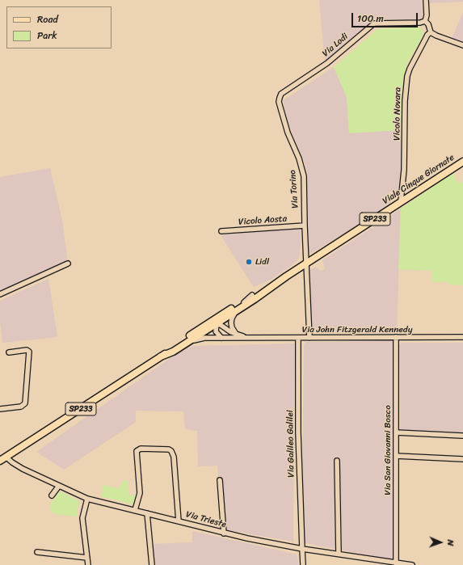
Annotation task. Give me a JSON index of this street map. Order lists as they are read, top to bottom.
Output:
{
  "streets": {
    "main road": ["Viale Cinque Giornate", "SP233"],
    "street": [
      "Via Lodi",
      "Vicolo Novara",
      "Via Torino",
      "Vicolo Aosta",
      "Via John Fitzgerald Kennedy",
      "Via Galileo Galilei",
      "Via San Giovanni Bosco",
      "Via Trieste"
    ]
  },
  "crossings": [
    ["Via Lodi", "Via Torino"],
    ["Vicolo Novara", "Viale Cinque Giornate"],
    ["Viale Cinque Giornate", "Via Torino"],
    ["Viale Cinque Giornate", "Via John Fitzgerald Kennedy"],
    ["Viale Cinque Giornate", "Via Trieste"],
    ["Via Torino", "Vicolo Aosta"],
    ["Via Torino", "Via John Fitzgerald Kennedy"],
    ["Via John Fitzgerald Kennedy", "Via Galileo Galilei"],
    ["Via John Fitzgerald Kennedy", "Via San Giovanni Bosco"],
    ["Via Galileo Galilei", "Via Trieste"],
    ["Via San Giovanni Bosco", "Via Trieste"]
  ],
  "places": ["Lidl"],
  "legend": ["Road", "Park"],
  "scale_bar": "100 m",
  "north": "right"
}
